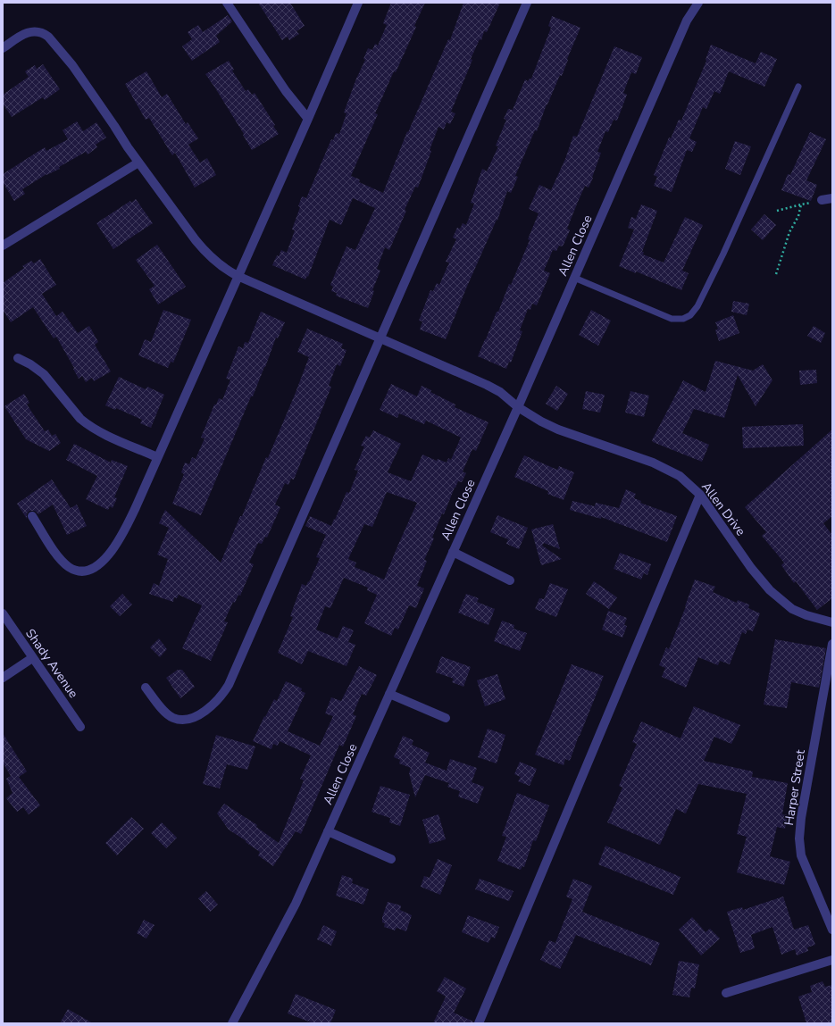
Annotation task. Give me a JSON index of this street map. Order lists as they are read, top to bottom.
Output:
{
  "streets": {
    "street": [
      "Allen Close",
      "Allen Drive",
      "Shady Avenue",
      "Harper Street"
    ]
  },
  "crossings": [
    ["Allen Close", "Allen Drive"]
  ]
}
